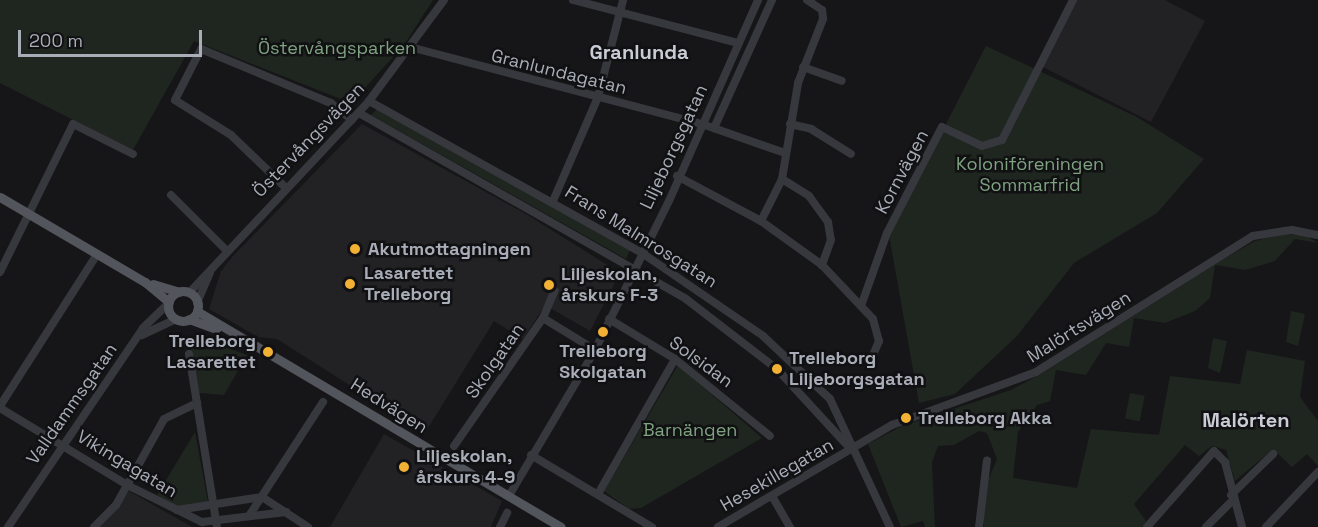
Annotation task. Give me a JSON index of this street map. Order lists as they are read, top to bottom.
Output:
{
  "streets": {
    "main road": ["Hedvägen"],
    "street": [
      "Granlundagatan",
      "Östervångsvägen",
      "Liljeborgsgatan",
      "Kornvägen",
      "Frans Malmrosgatan",
      "Malörtsvägen",
      "Skolgatan",
      "Solsidan",
      "Valldammsgatan",
      "Vikingagatan",
      "Hesekillegatan"
    ]
  },
  "crossings": [
    ["Granlundagatan", "Östervångsvägen"],
    ["Granlundagatan", "Liljeborgsgatan"],
    ["Östervångsvägen", "Frans Malmrosgatan"],
    ["Östervångsvägen", "Hedvägen"],
    ["Liljeborgsgatan", "Frans Malmrosgatan"],
    ["Liljeborgsgatan", "Solsidan"],
    ["Liljeborgsgatan", "Hedvägen"],
    ["Frans Malmrosgatan", "Malörtsvägen"],
    ["Frans Malmrosgatan", "Hesekillegatan"],
    ["Malörtsvägen", "Hesekillegatan"],
    ["Valldammsgatan", "Vikingagatan"]
  ],
  "districts": ["Granlunda", "Malörten"],
  "parks": ["Östervångsparken", "Koloniföreningen Sommarfrid", "Barnängen"],
  "places": [
    "Akutmottagningen",
    "Lasarettet Trelleborg",
    "Liljeskolan, årskurs F-3",
    "Trelleborg Skolgatan",
    "Trelleborg Lasarettet",
    "Trelleborg Liljeborgsgatan",
    "Trelleborg Akka",
    "Liljeskolan, årskurs 4-9"
  ],
  "scale_bar": "200 m"
}
